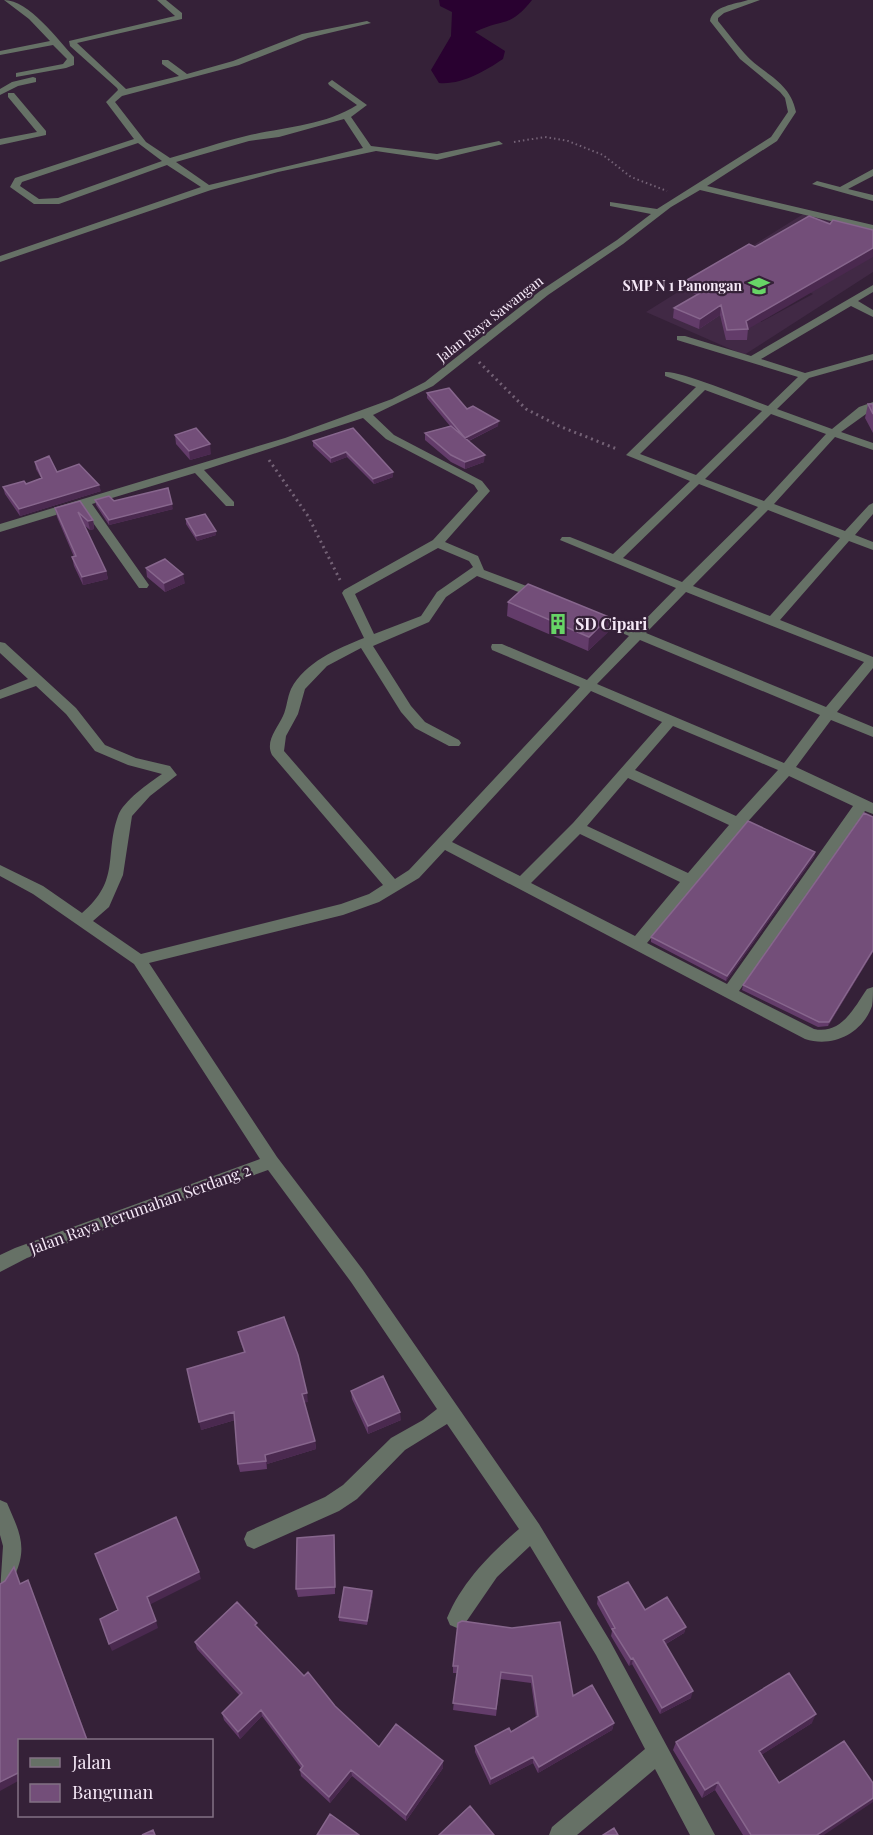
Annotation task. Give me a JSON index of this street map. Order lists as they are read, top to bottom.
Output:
{
  "streets": {
    "street": ["Jalan Raya Sawangan", "Jalan Raya Perumahan Serdang 2"]
  },
  "places": {
    "school or university": ["SMP N 1 Panongan"],
    "building": ["SD Cipari"]
  },
  "legend": ["Jalan", "Bangunan"]
}
